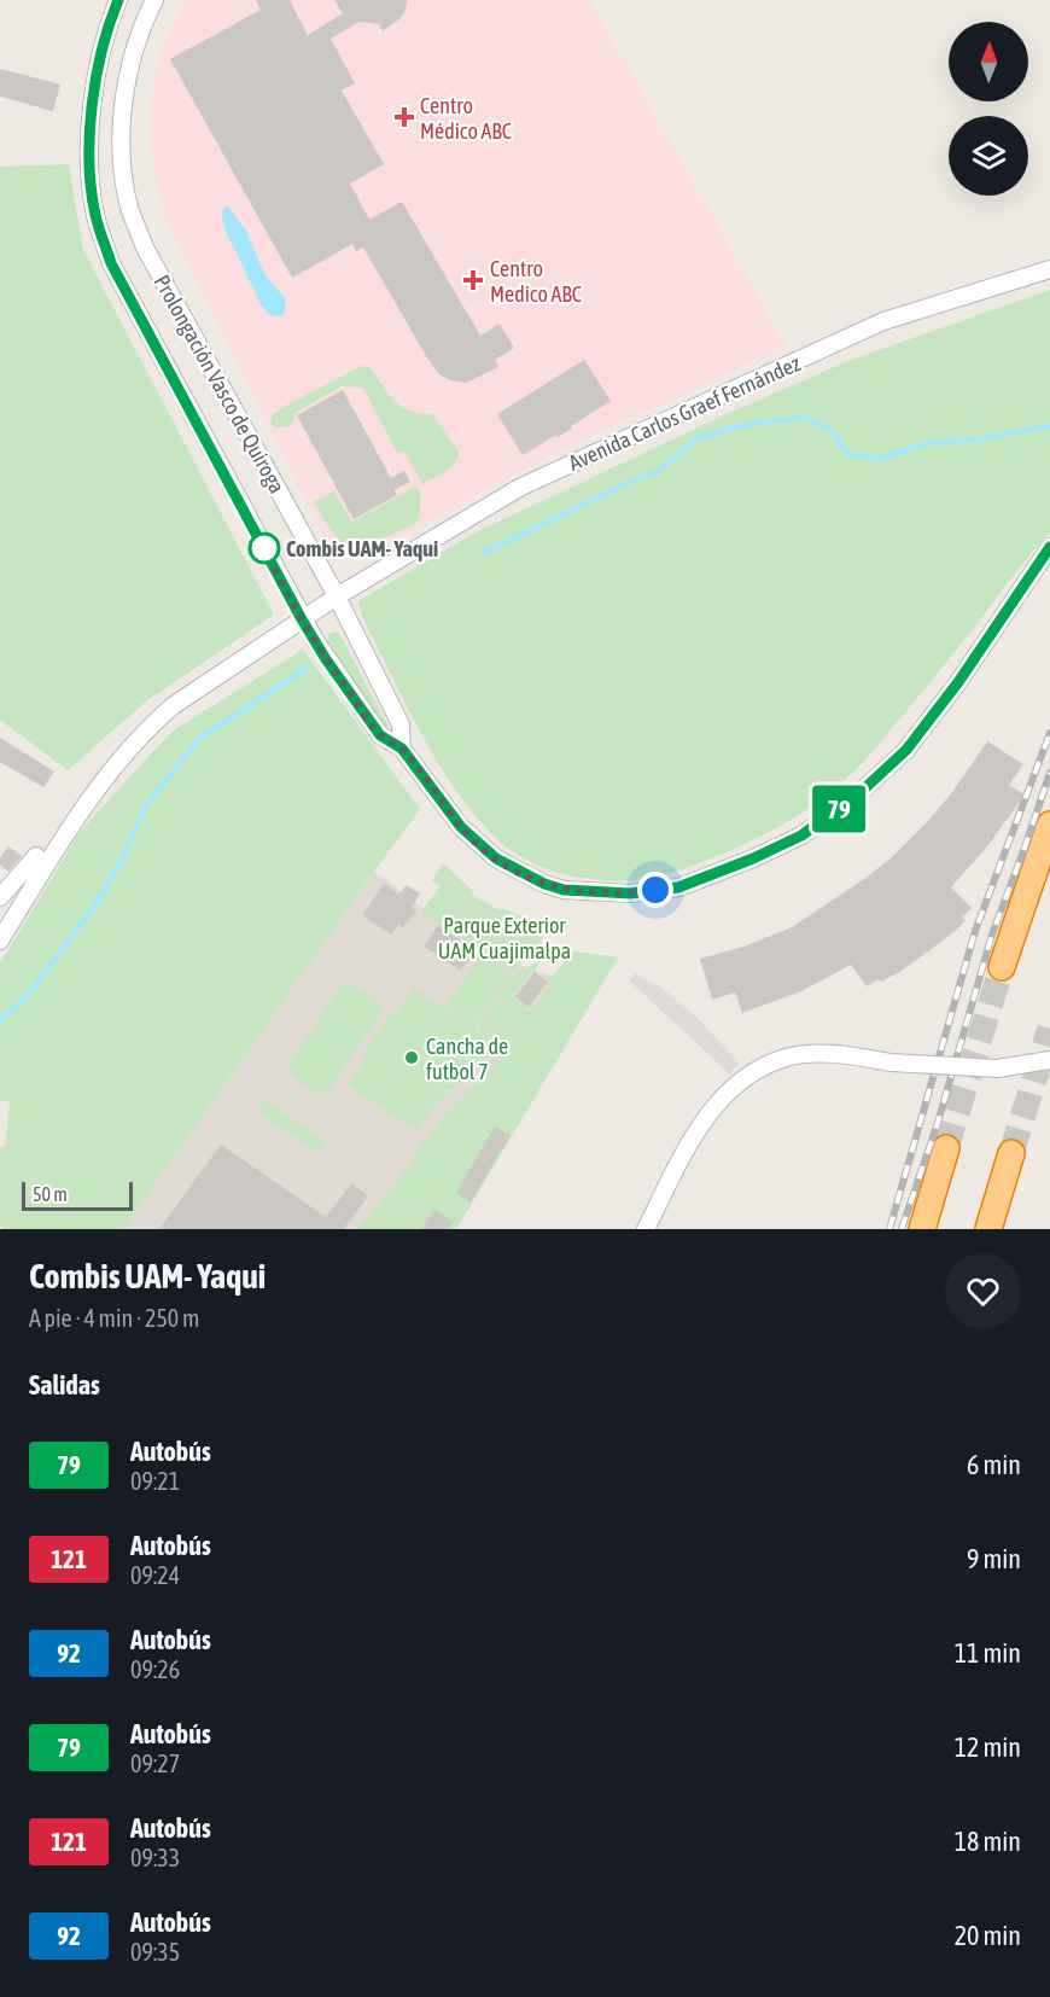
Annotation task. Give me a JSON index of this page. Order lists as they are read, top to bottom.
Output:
{
  "streets": {
    "street": ["Prolongación Vasco de Quiroga", "Avenida Carlos Graef Fernández"]
  },
  "crossings": [
    ["Prolongación Vasco de Quiroga", "Avenida Carlos Graef Fernández"]
  ],
  "parks": ["Parque Exterior UAM Cuajimalpa"],
  "places": {
    "health": ["Centro Médico ABC", "Centro Medico ABC"],
    "other": ["Combis UAM- Yaqui", "Cancha de futbol 7"]
  },
  "lines": ["bus line 79"],
  "scale_bar": "50 m",
  "north": "top",
  "page": {
    "on_map": "79",
    "scale": "50 m",
    "heading": [
      ["Combis UAM- Yaqui", "A pie · 4 min · 250 m"],
      "Salidas"
    ],
    "list": [
      {
        "mark": "79",
        "name": "Autobús",
        "note": "09:21",
        "value": "6 min"
      },
      {
        "mark": "121",
        "name": "Autobús",
        "note": "09:24",
        "value": "9 min"
      },
      {
        "mark": "92",
        "name": "Autobús",
        "note": "09:26",
        "value": "11 min"
      },
      {
        "mark": "79",
        "name": "Autobús",
        "note": "09:27",
        "value": "12 min"
      },
      {
        "mark": "121",
        "name": "Autobús",
        "note": "09:33",
        "value": "18 min"
      },
      {
        "mark": "92",
        "name": "Autobús",
        "note": "09:35",
        "value": "20 min"
      }
    ]
  }
}
